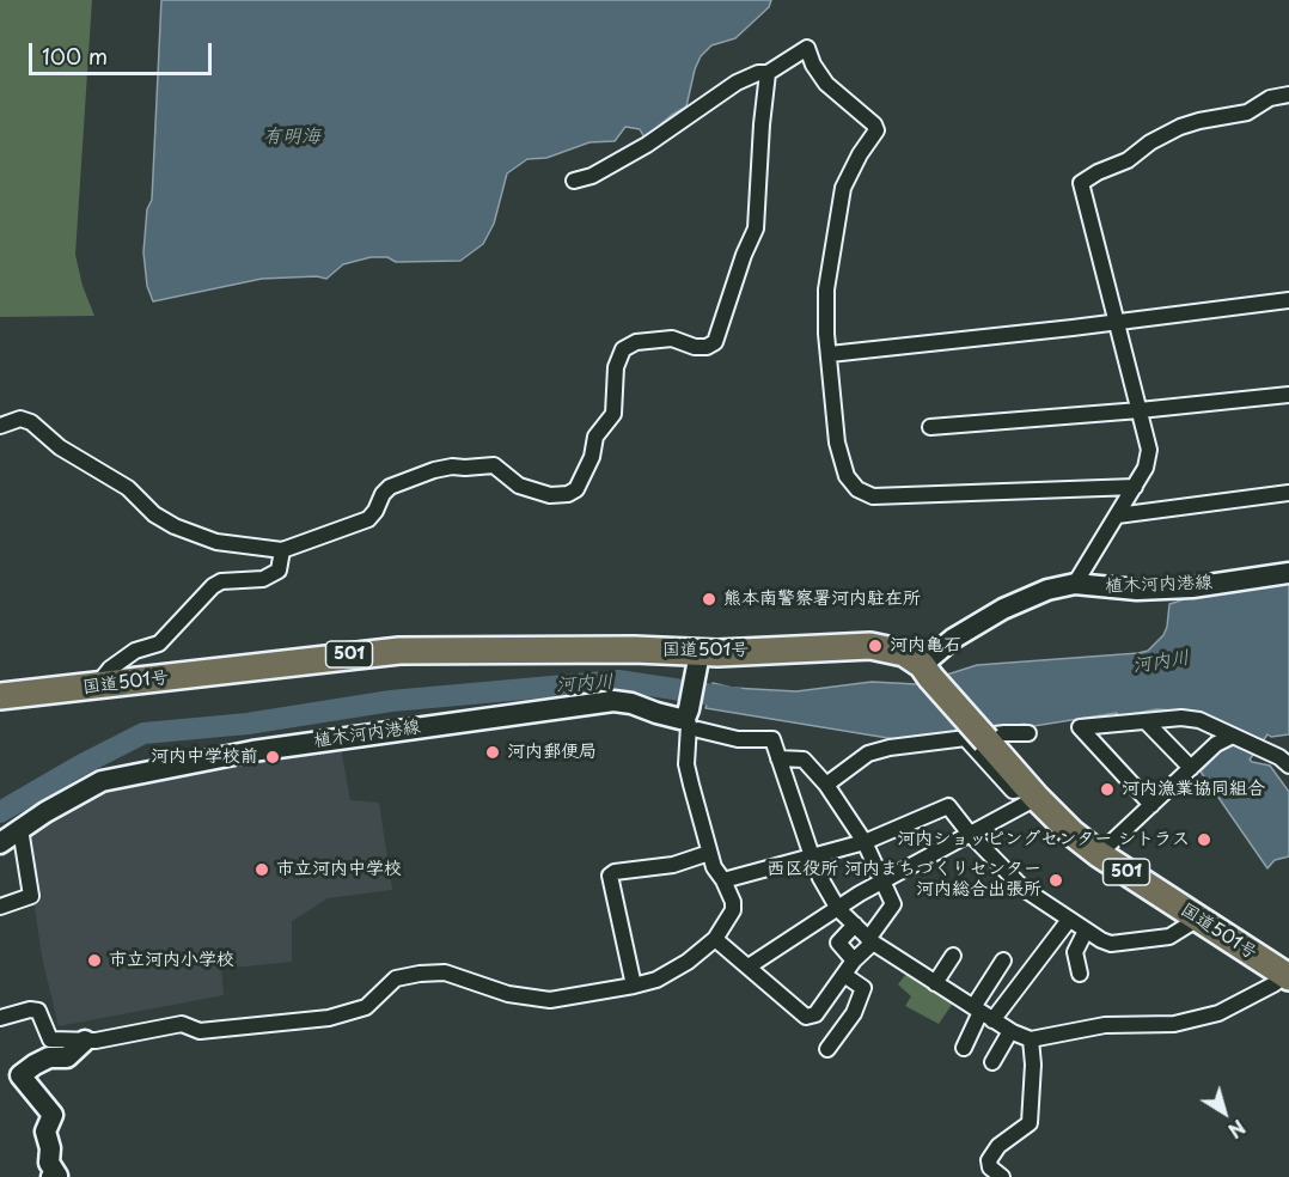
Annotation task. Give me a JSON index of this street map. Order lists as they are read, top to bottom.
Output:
{
  "streets": {
    "highway": ["国道501号", "501"],
    "main road": ["植木河内港線"]
  },
  "crossings": [
    ["植木河内港線", "国道501号"]
  ],
  "water": ["有明海", "河内川"],
  "places": [
    "熊本南警察署河内駐在所",
    "河内亀石",
    "河内郵便局",
    "河内中学校前",
    "河内漁業協同組合",
    "河内ショッピングセンター シトラス",
    "市立河内中学校",
    "西区役所 河内まちづくりセンター 河内総合出張所",
    "市立河内小学校"
  ],
  "scale_bar": "100 m",
  "north": "bottom right"
}
